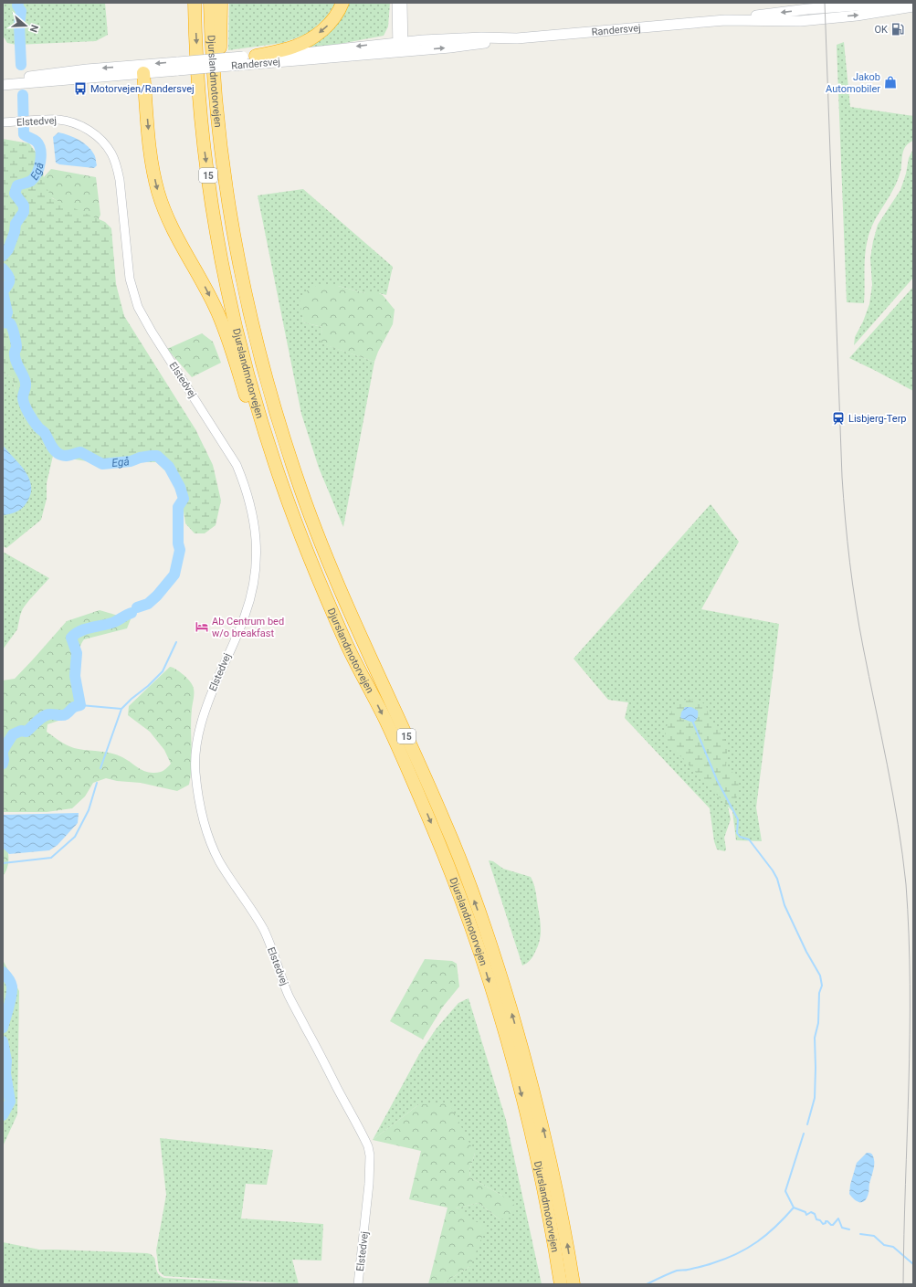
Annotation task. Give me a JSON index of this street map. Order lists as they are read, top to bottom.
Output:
{
  "streets": {
    "highway": ["Djurslandmotorvejen", "15"],
    "main road": ["Randersvej"],
    "street": ["Elstedvej"]
  },
  "water": ["Egå"],
  "places": {
    "fuel station": ["OK"],
    "shop": ["Jakob Automobiler"],
    "bus stop": ["Motorvejen/Randersvej"],
    "station": ["Lisbjerg-Terp"],
    "hotel": ["Ab Centrum bed w/o breakfast"]
  },
  "north": "right"
}
